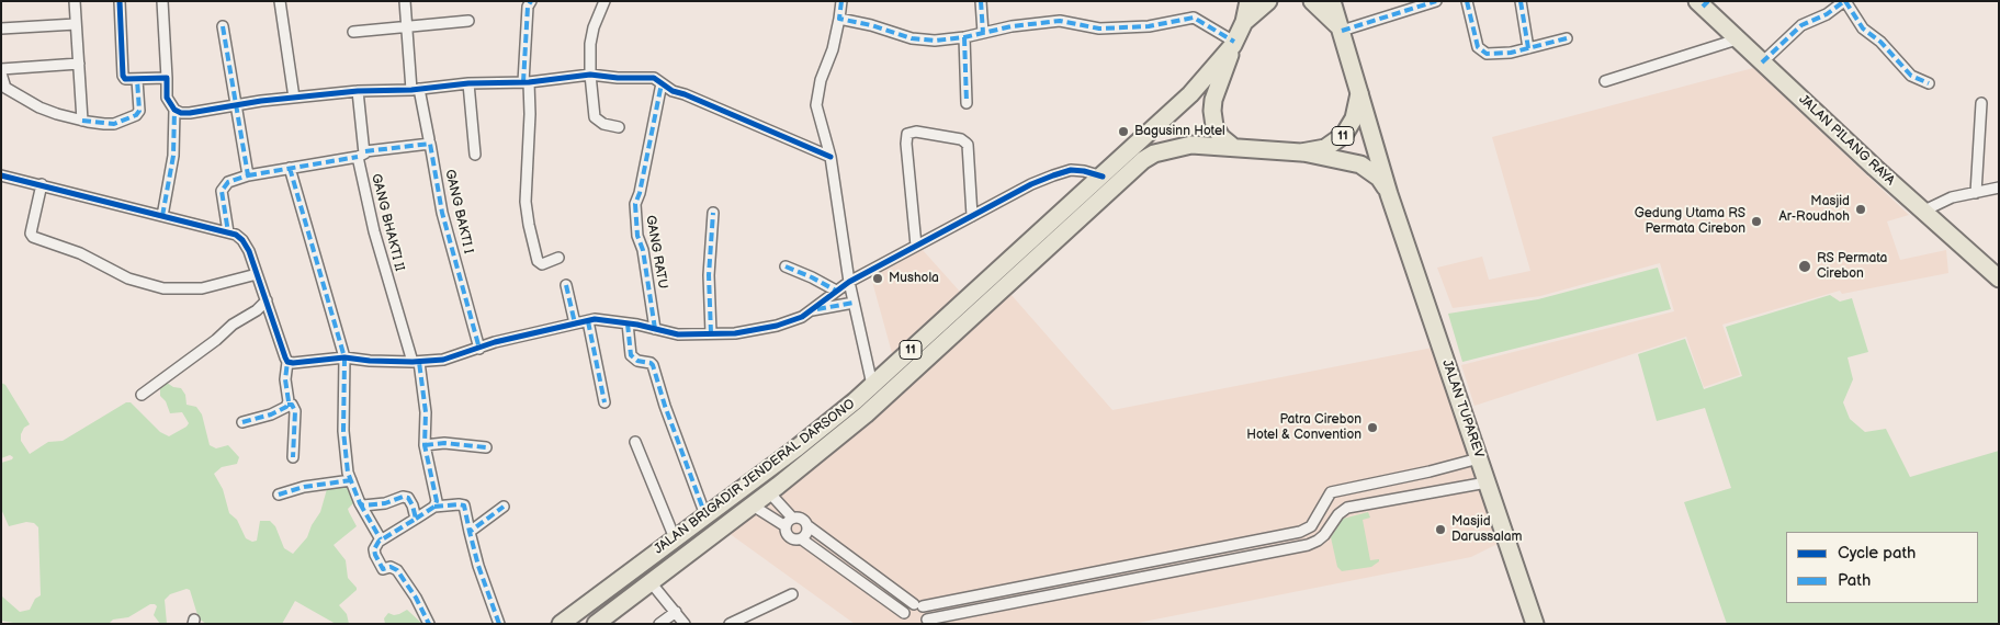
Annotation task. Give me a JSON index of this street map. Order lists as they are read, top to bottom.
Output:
{
  "streets": {
    "main road": [
      "11",
      "JALAN PILANG RAYA",
      "JALAN TUPAREV",
      "JALAN BRIGADIR JENDERAL DARSONO"
    ],
    "street": ["GANG BAKTI I", "GANG BHAKTI II", "GANG RATU"]
  },
  "crossings": [
    ["11", "JALAN TUPAREV"],
    ["11", "JALAN BRIGADIR JENDERAL DARSONO"],
    ["GANG BAKTI I", "GANG BHAKTI II"]
  ],
  "places": [
    "Bagusinn Hotel",
    "Masjid Ar-Roudhoh",
    "Gedung Utama RS Permata Cirebon",
    "RS Permata Cirebon",
    "Mushola",
    "Patra Cirebon Hotel & Convention",
    "Masjid Darussalam"
  ],
  "legend": ["Cycle path", "Path"]
}
